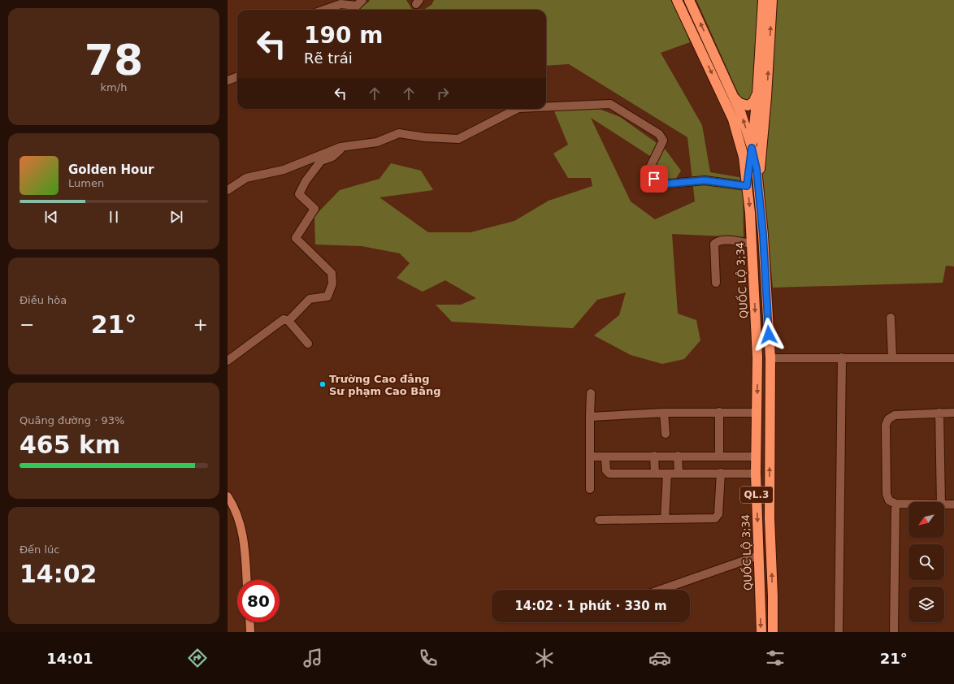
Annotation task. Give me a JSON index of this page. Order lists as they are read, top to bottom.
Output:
{
  "streets": {
    "highway": ["QUỐC LỘ 3;34", "QL.3"]
  },
  "places": ["Trường Cao đẳng Sư phạm Cao Bằng"],
  "north": "bottom left",
  "page": {
    "tile": [
      ["78", "km/h"],
      "Điều hòa",
      ["Quãng đường · 93%", "465 km"],
      ["Đến lúc", "14:02"]
    ],
    "turn": ["190 m", "Rẽ trái"],
    "song": ["Golden Hour", "Lumen"],
    "heat": ["−", "21°", "+"],
    "limit": "80",
    "trip": "14:02 · 1 phút · 330 m",
    "tabs": ["14:01", "21°"]
  }
}
